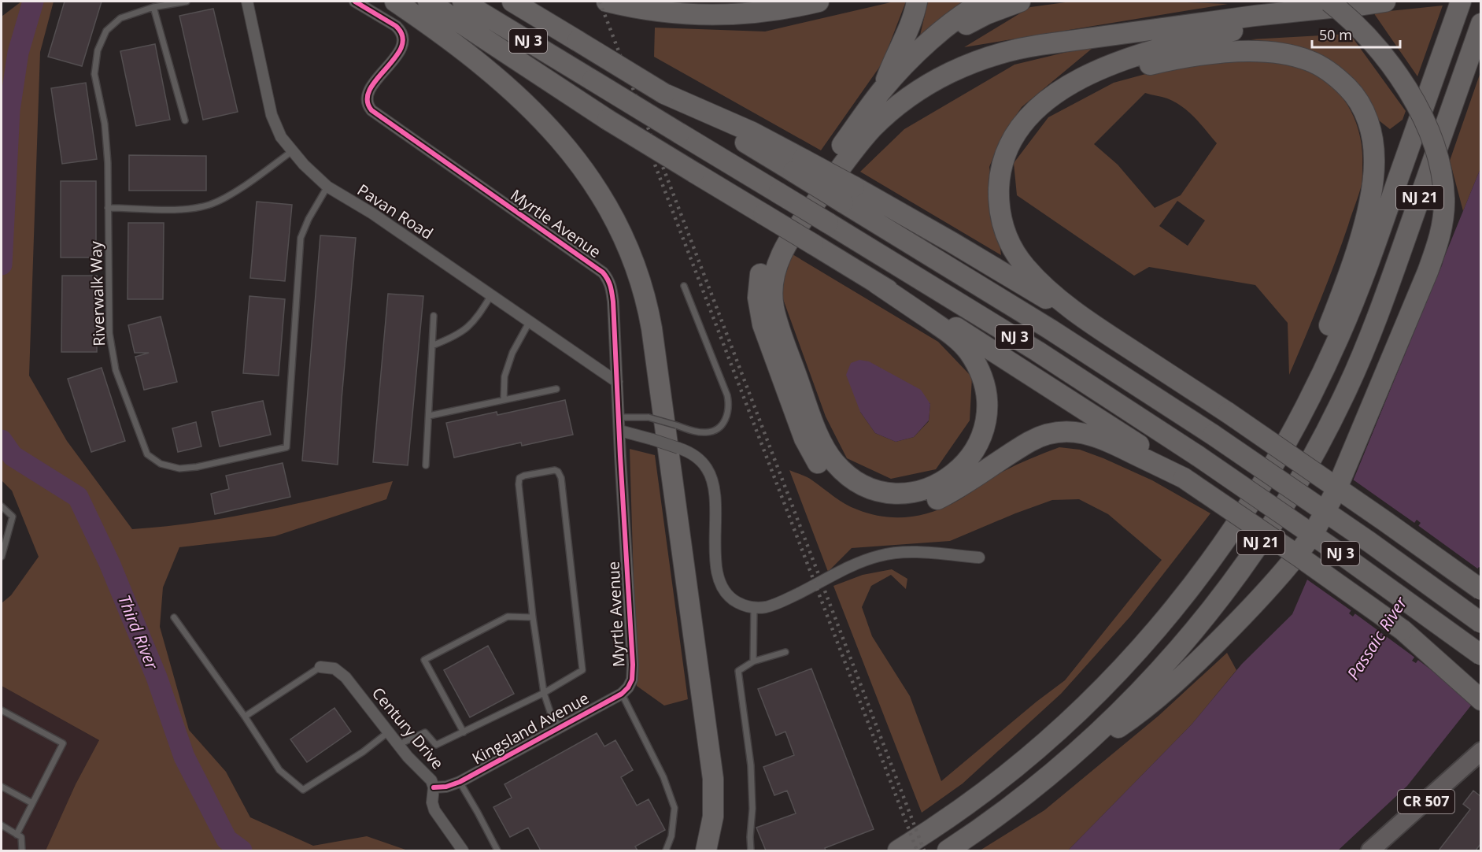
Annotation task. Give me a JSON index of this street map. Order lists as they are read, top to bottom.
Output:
{
  "streets": {
    "highway": ["NJ 3", "NJ 21"],
    "main road": ["CR 507"],
    "street": [
      "Pavan Road",
      "Myrtle Avenue",
      "Century Drive",
      "Kingsland Avenue"
    ],
    "lane": ["Riverwalk Way"]
  },
  "crossings": [
    ["Pavan Road", "Myrtle Avenue"],
    ["Pavan Road", "Riverwalk Way"],
    ["Myrtle Avenue", "Kingsland Avenue"],
    ["Century Drive", "Kingsland Avenue"]
  ],
  "water": ["Third River", "Passaic River"],
  "scale_bar": "50 m"
}
